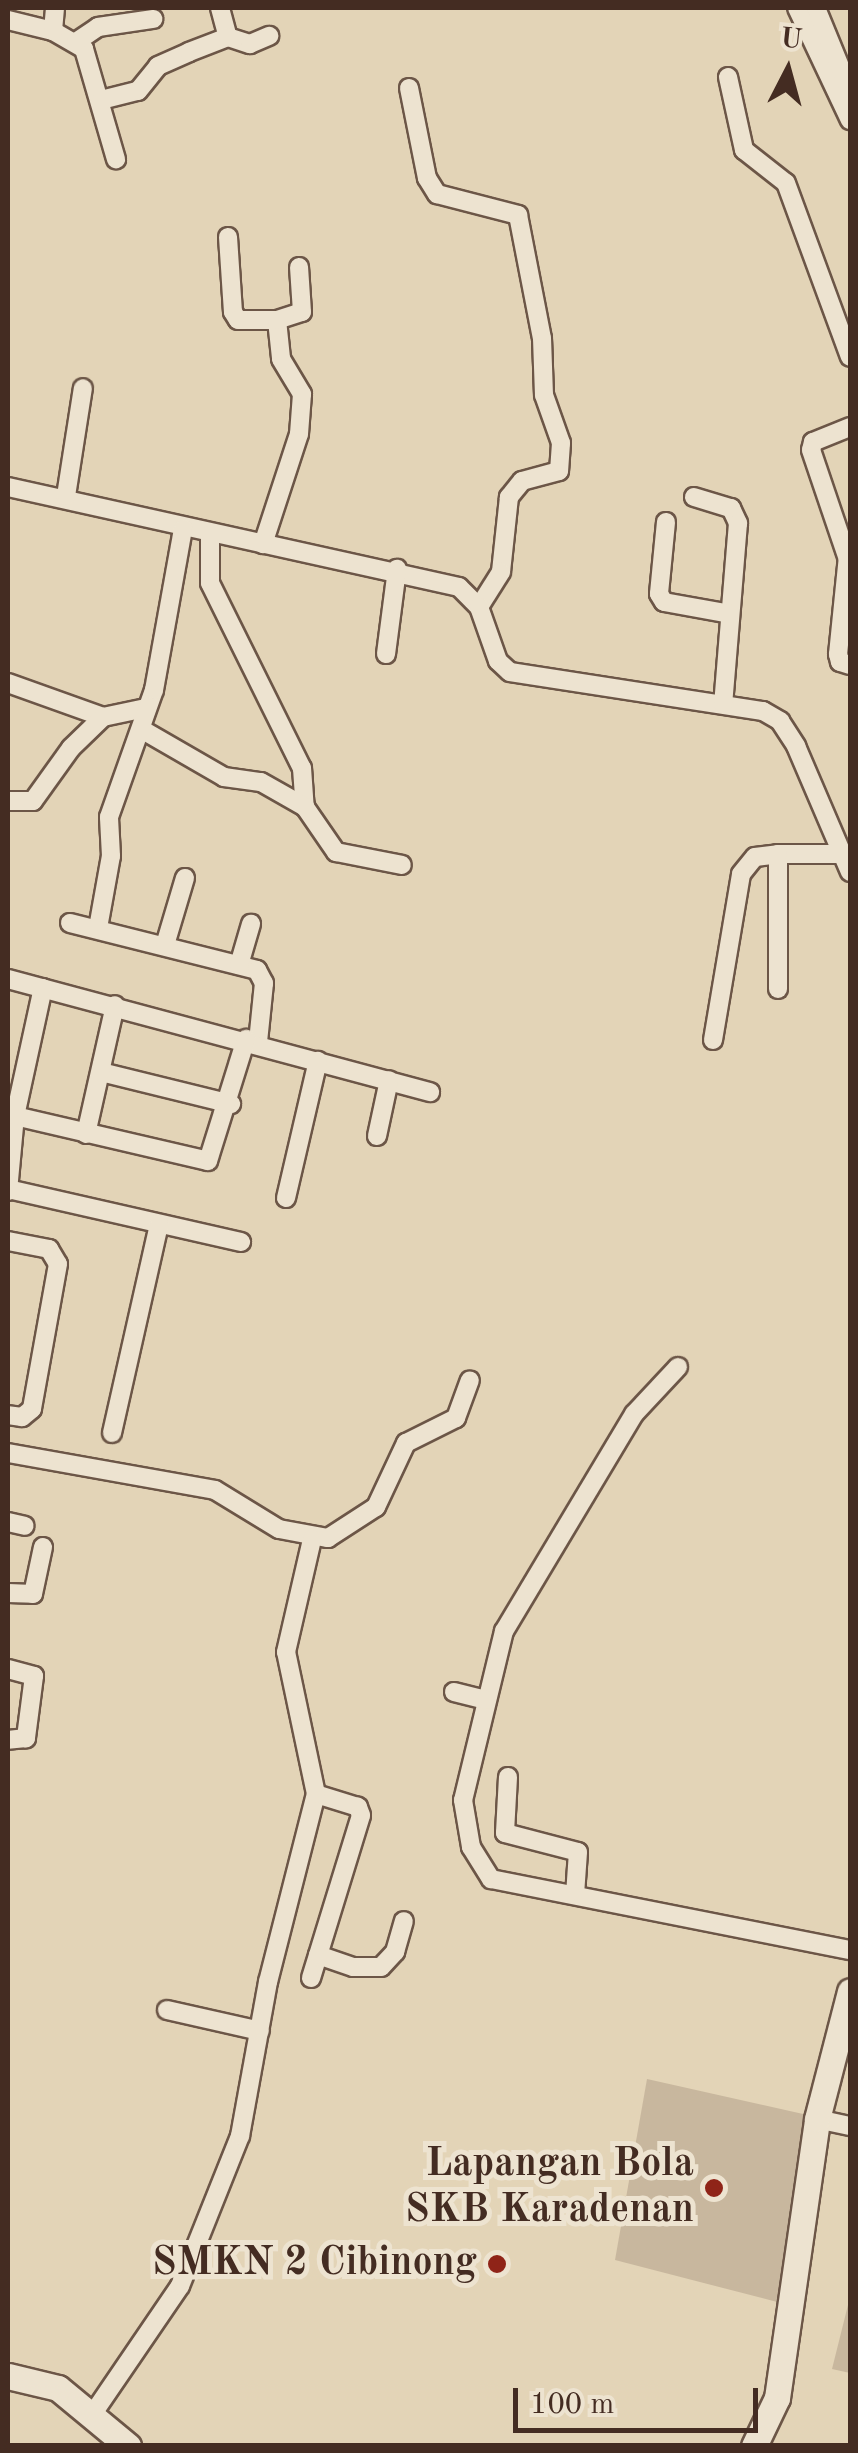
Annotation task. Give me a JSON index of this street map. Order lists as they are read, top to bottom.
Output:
{
  "places": ["Lapangan Bola SKB Karadenan", "SMKN 2 Cibinong"],
  "scale_bar": "100 m",
  "north": "top"
}
